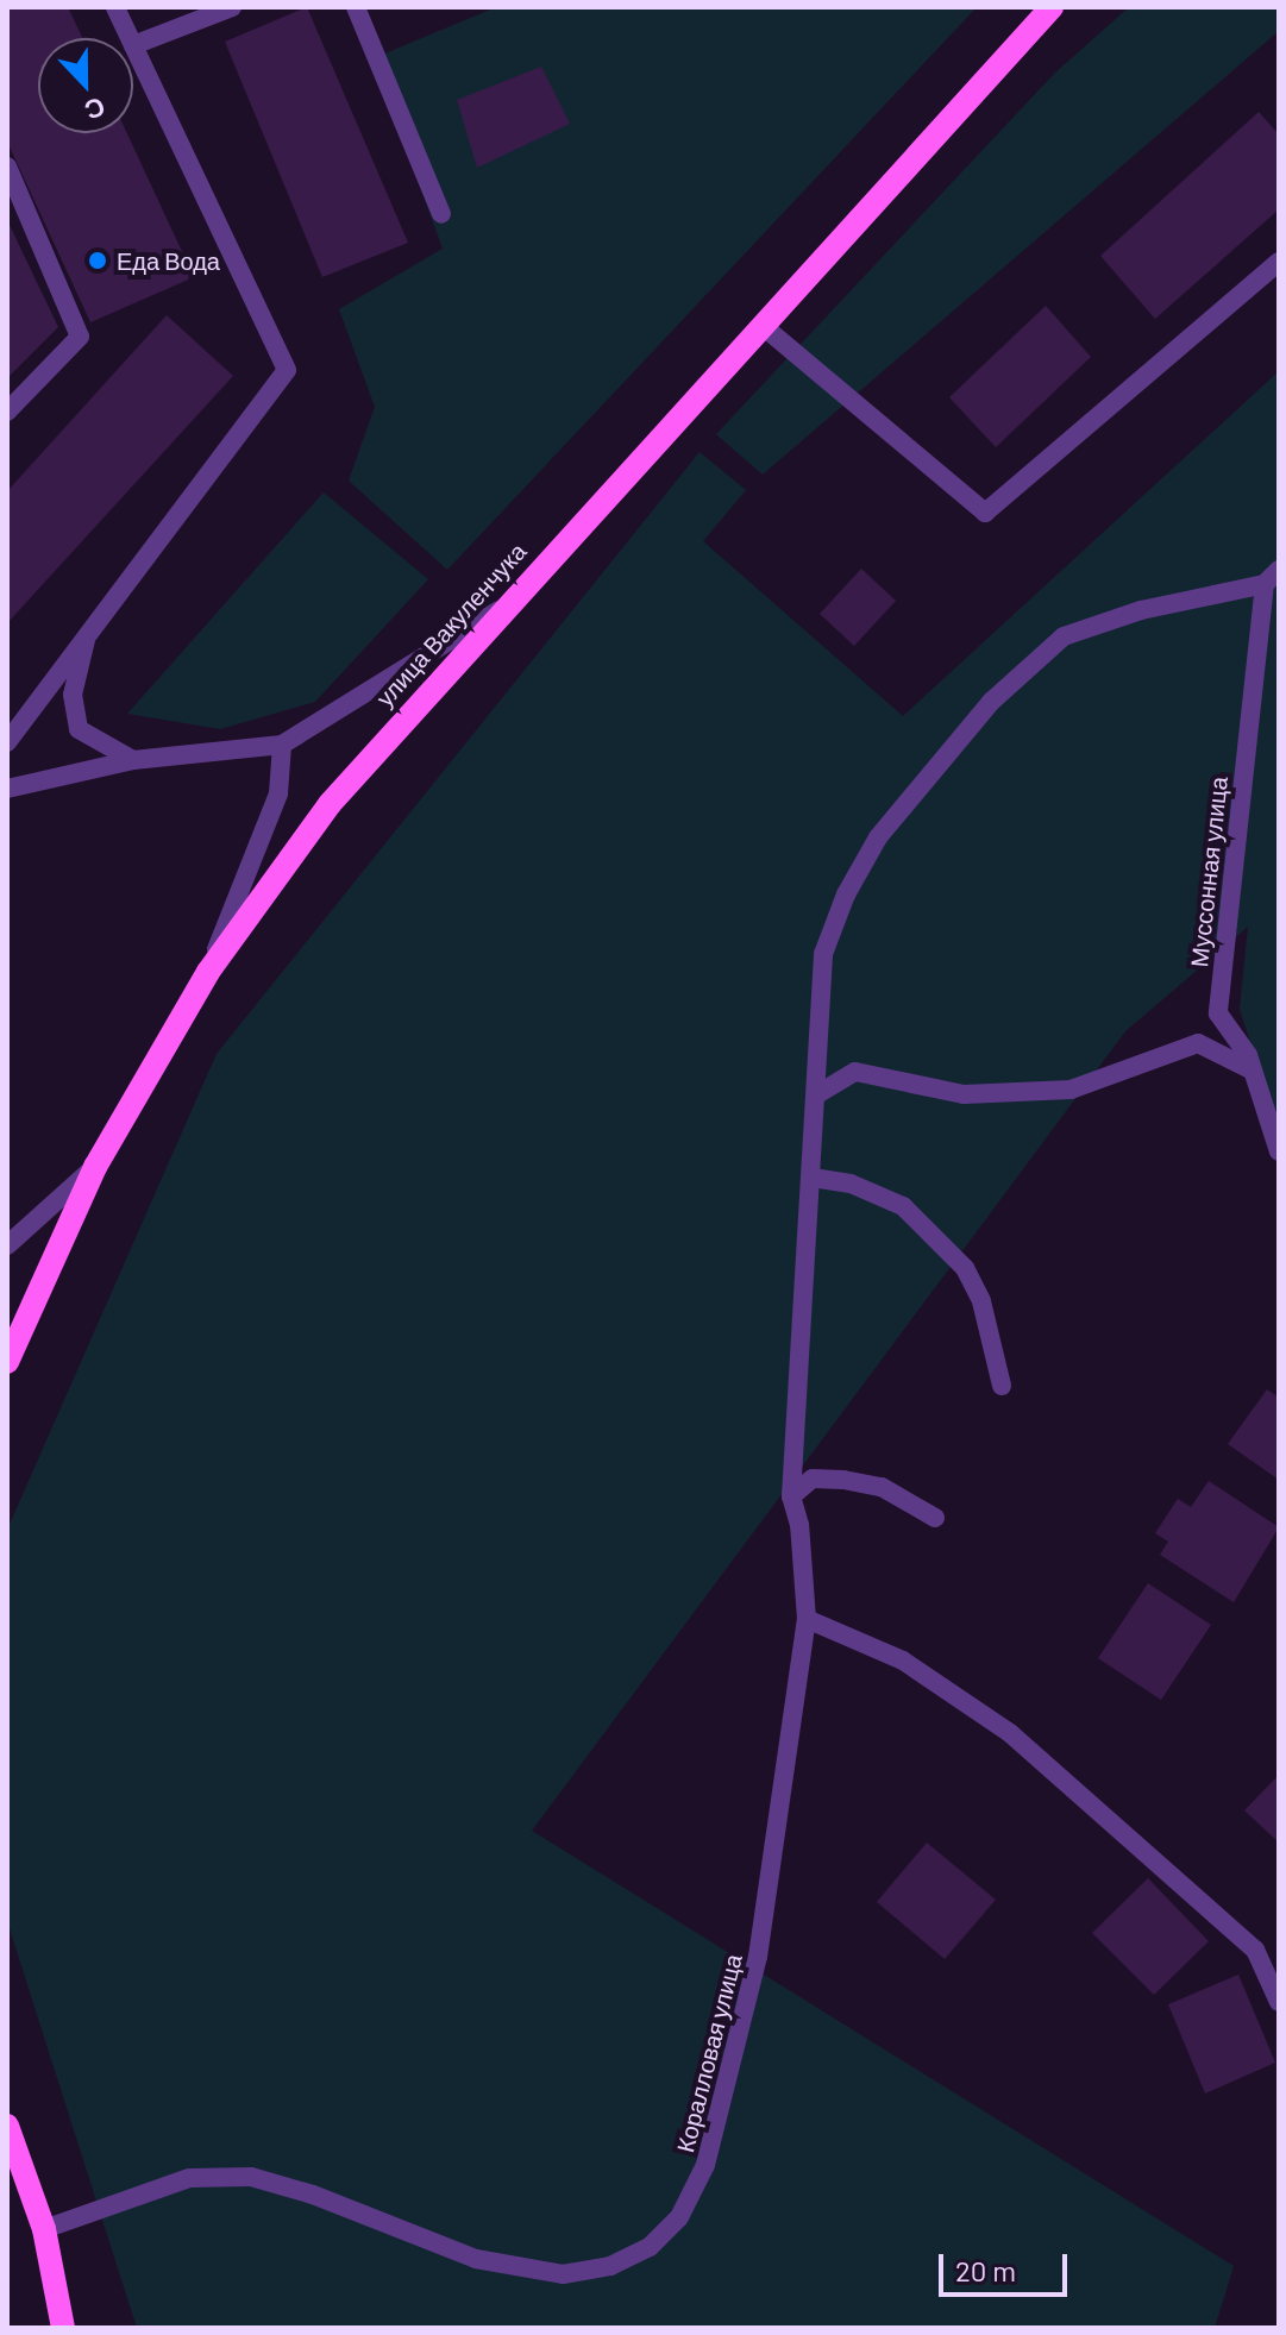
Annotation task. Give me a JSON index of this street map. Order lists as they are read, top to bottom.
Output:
{
  "streets": {
    "main road": ["улица Вакуленчука"],
    "street": ["Муссонная улица", "Коралловая улица"]
  },
  "places": ["Еда Вода"],
  "scale_bar": "20 m",
  "north": "bottom"
}
